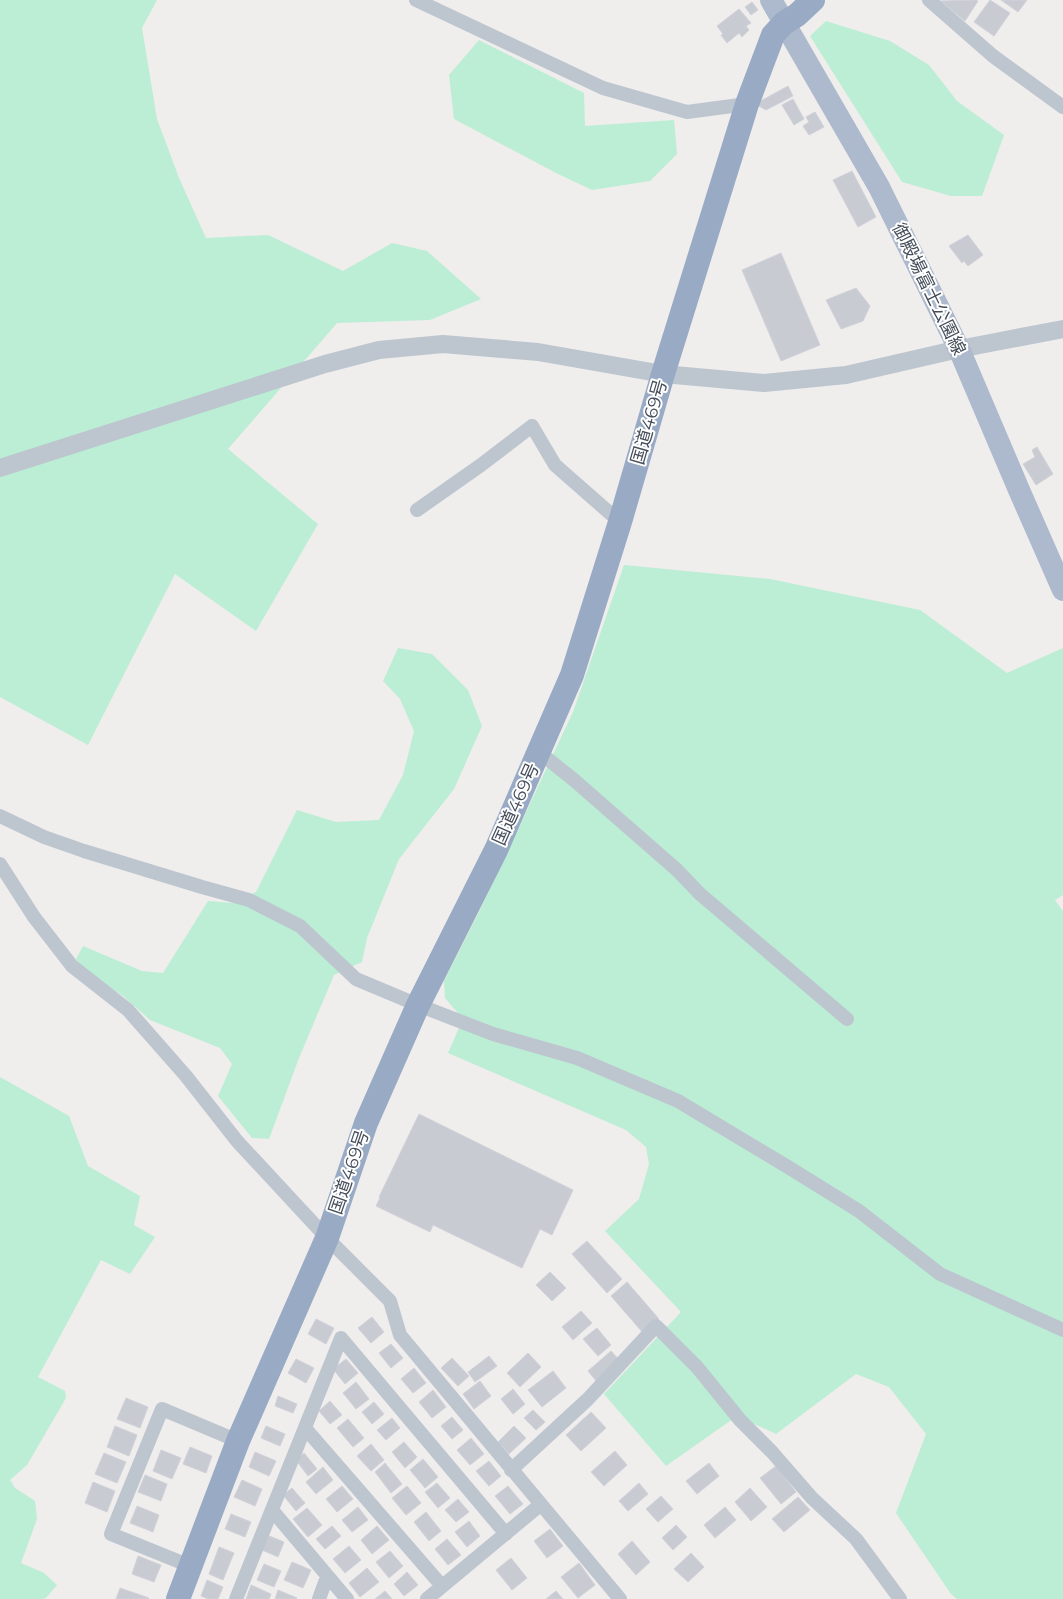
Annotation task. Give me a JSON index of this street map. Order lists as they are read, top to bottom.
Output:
{
  "streets": {
    "highway": ["国道469号"],
    "main road": ["御殿場富士公園線"]
  },
  "crossings": [
    ["御殿場富士公園線", "国道469号"]
  ]
}
